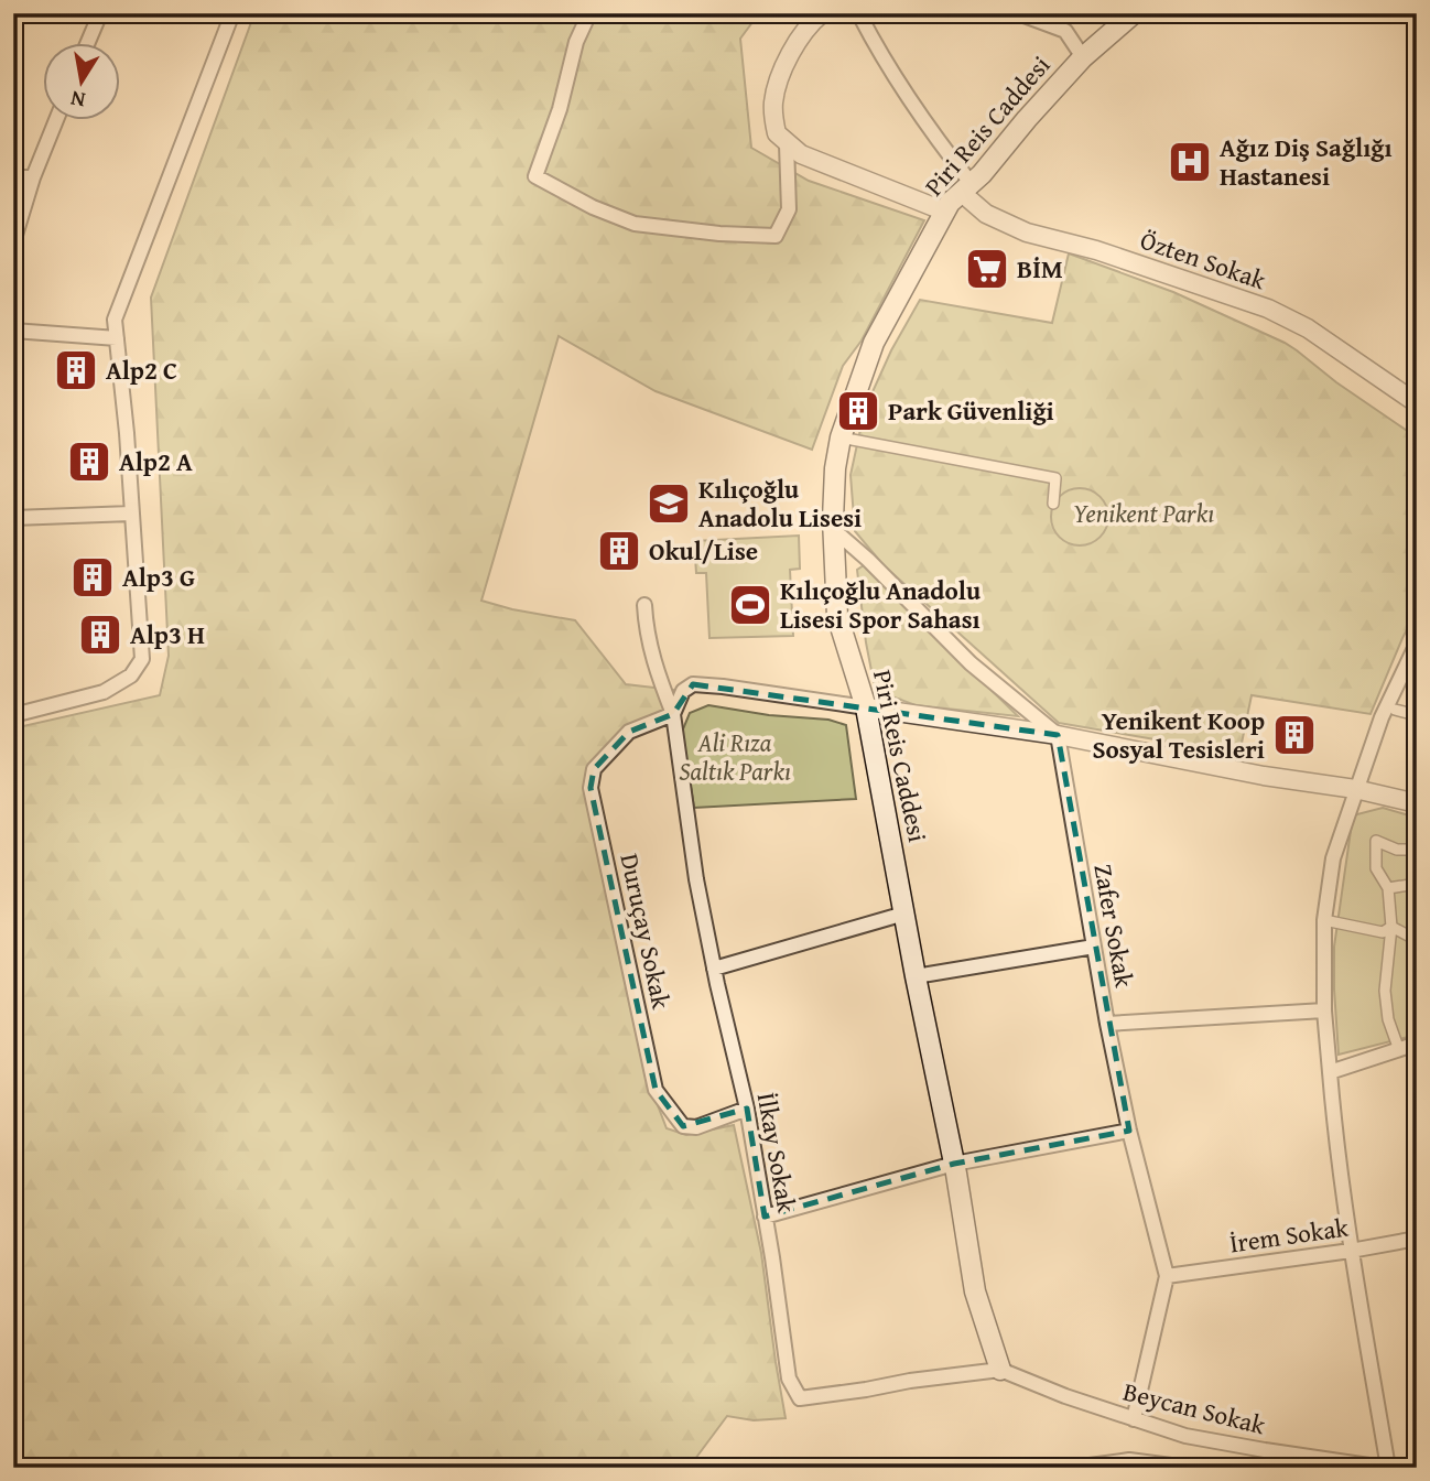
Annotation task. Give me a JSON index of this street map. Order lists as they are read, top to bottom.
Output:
{
  "streets": {
    "main road": ["Piri Reis Caddesi"],
    "street": [
      "Özten Sokak",
      "Zafer Sokak",
      "Duruçay Sokak",
      "İlkay Sokak",
      "İrem Sokak",
      "Beycan Sokak"
    ]
  },
  "crossings": [
    ["Piri Reis Caddesi", "Özten Sokak"],
    ["Piri Reis Caddesi", "İlkay Sokak"],
    ["Piri Reis Caddesi", "Beycan Sokak"],
    ["Zafer Sokak", "İrem Sokak"],
    ["Zafer Sokak", "Beycan Sokak"],
    ["Duruçay Sokak", "İlkay Sokak"],
    ["İlkay Sokak", "Beycan Sokak"]
  ],
  "parks": ["Yenikent Parkı", "Ali Rıza Saltık Parkı"],
  "places": {
    "hospital": ["Ağız Diş Sağlığı Hastanesi"],
    "supermarket": ["BİM"],
    "building": [
      "Alp2 C",
      "Park Güvenliği",
      "Alp2 A",
      "Okul/Lise",
      "Alp3 G",
      "Alp3 H",
      "Yenikent Koop Sosyal Tesisleri"
    ],
    "school or university": ["Kılıçoğlu Anadolu Lisesi"],
    "sports": ["Kılıçoğlu Anadolu Lisesi Spor Sahası"]
  },
  "north": "bottom"
}
